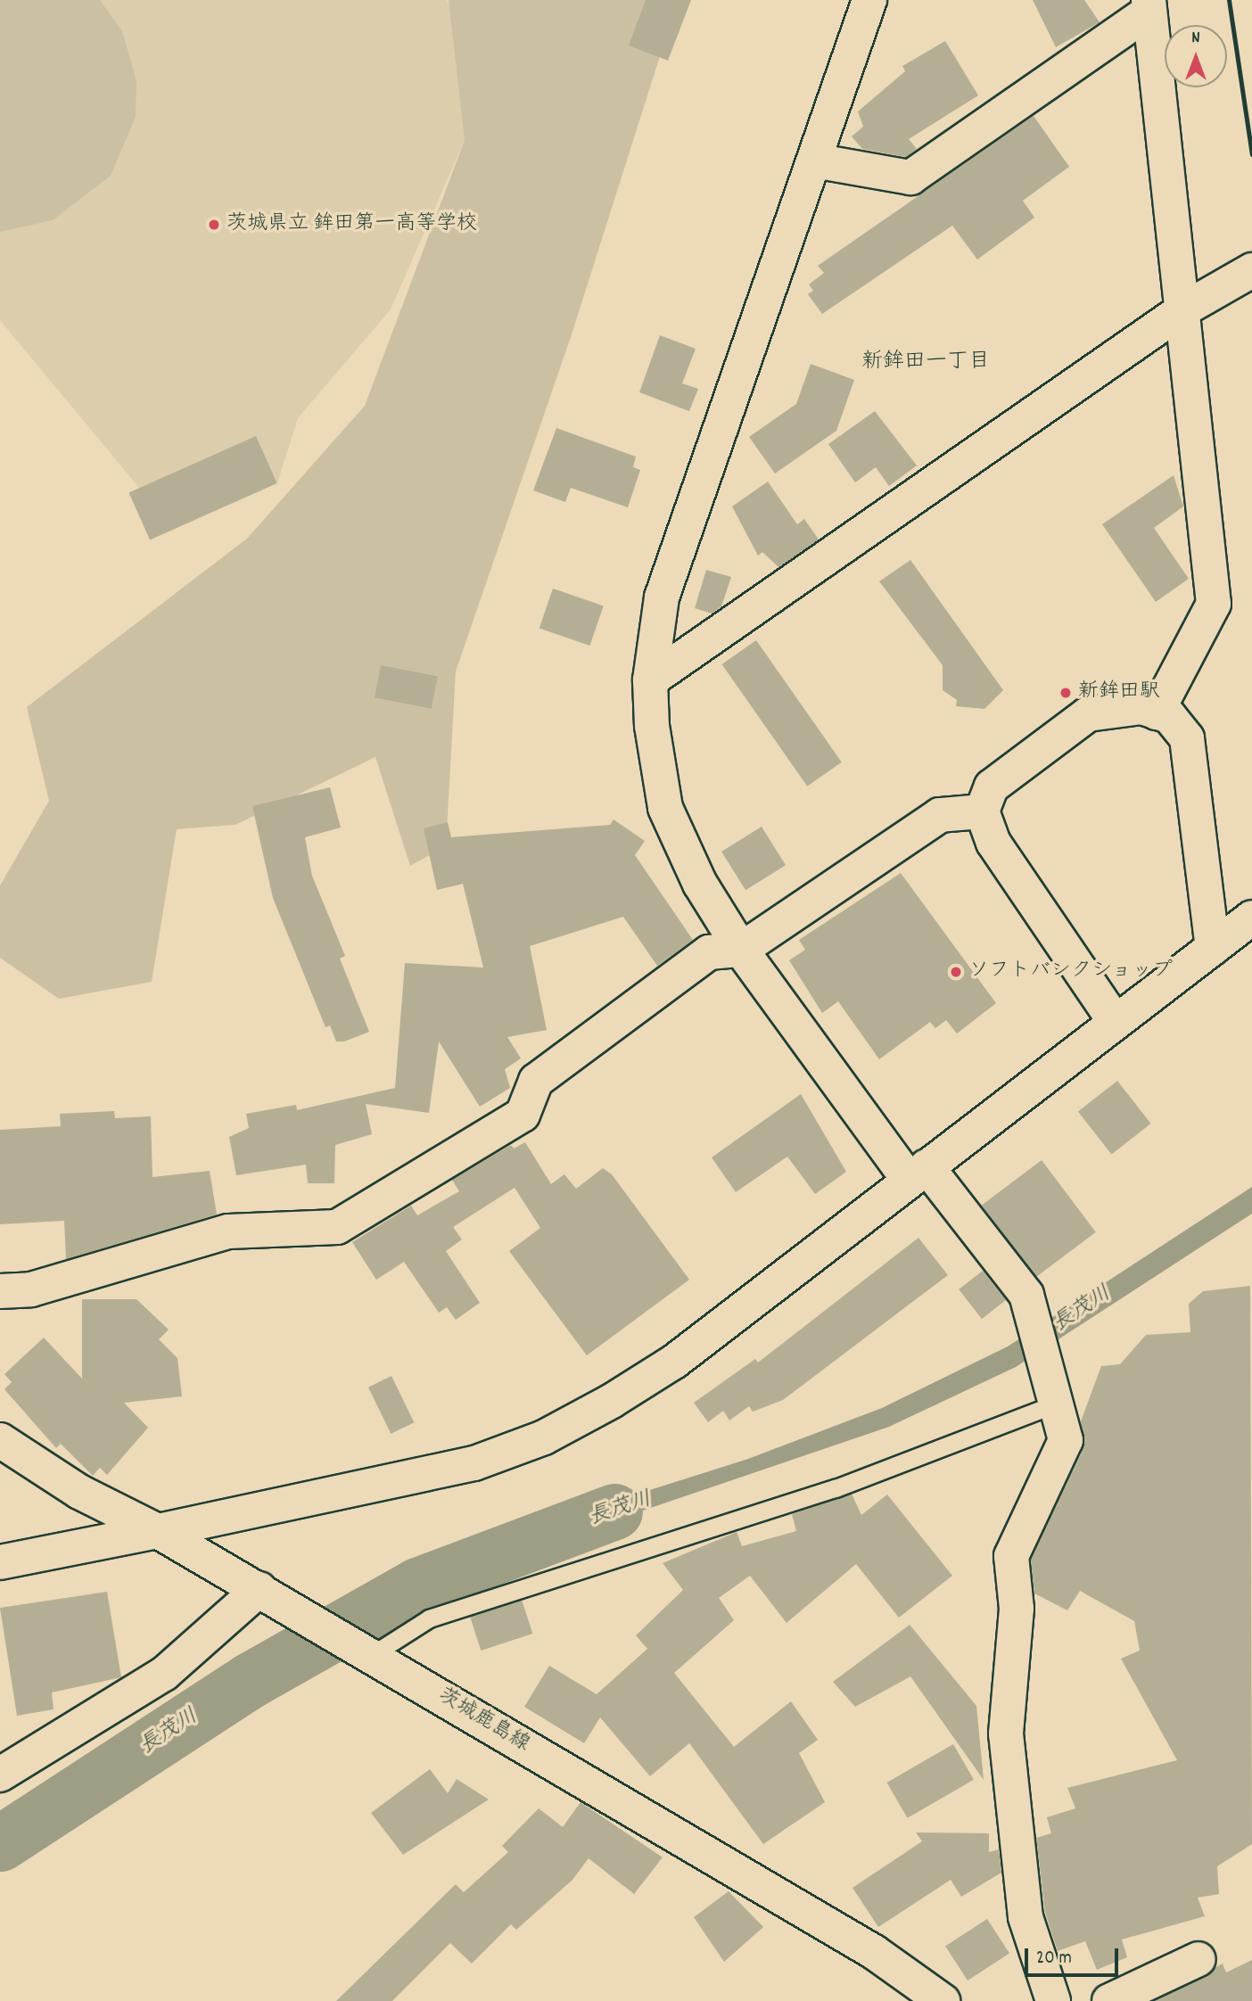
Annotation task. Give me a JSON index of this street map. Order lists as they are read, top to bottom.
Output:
{
  "streets": {
    "street": ["茨城鹿島線"]
  },
  "districts": ["新鉾田一丁目"],
  "water": ["長茂川"],
  "places": ["茨城県立 鉾田第一高等学校", "新鉾田駅", "ソフトバンクショップ"],
  "scale_bar": "20 m",
  "north": "top"
}
